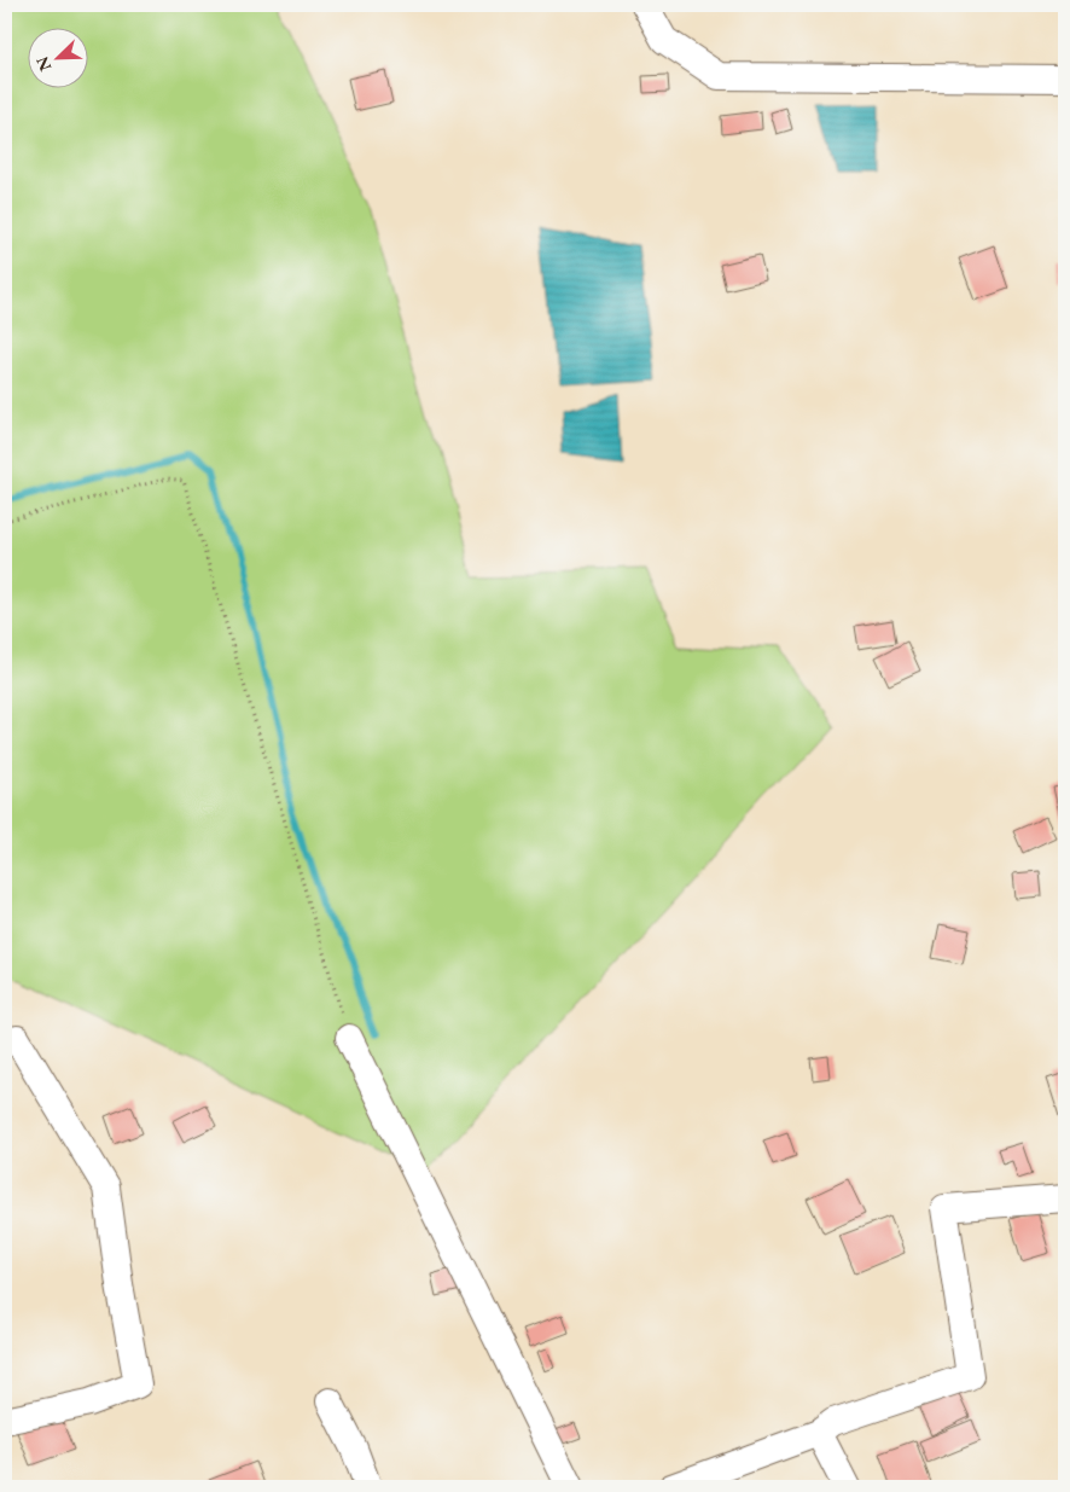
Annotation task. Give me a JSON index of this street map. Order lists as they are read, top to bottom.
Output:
{
  "north": "bottom left"
}
